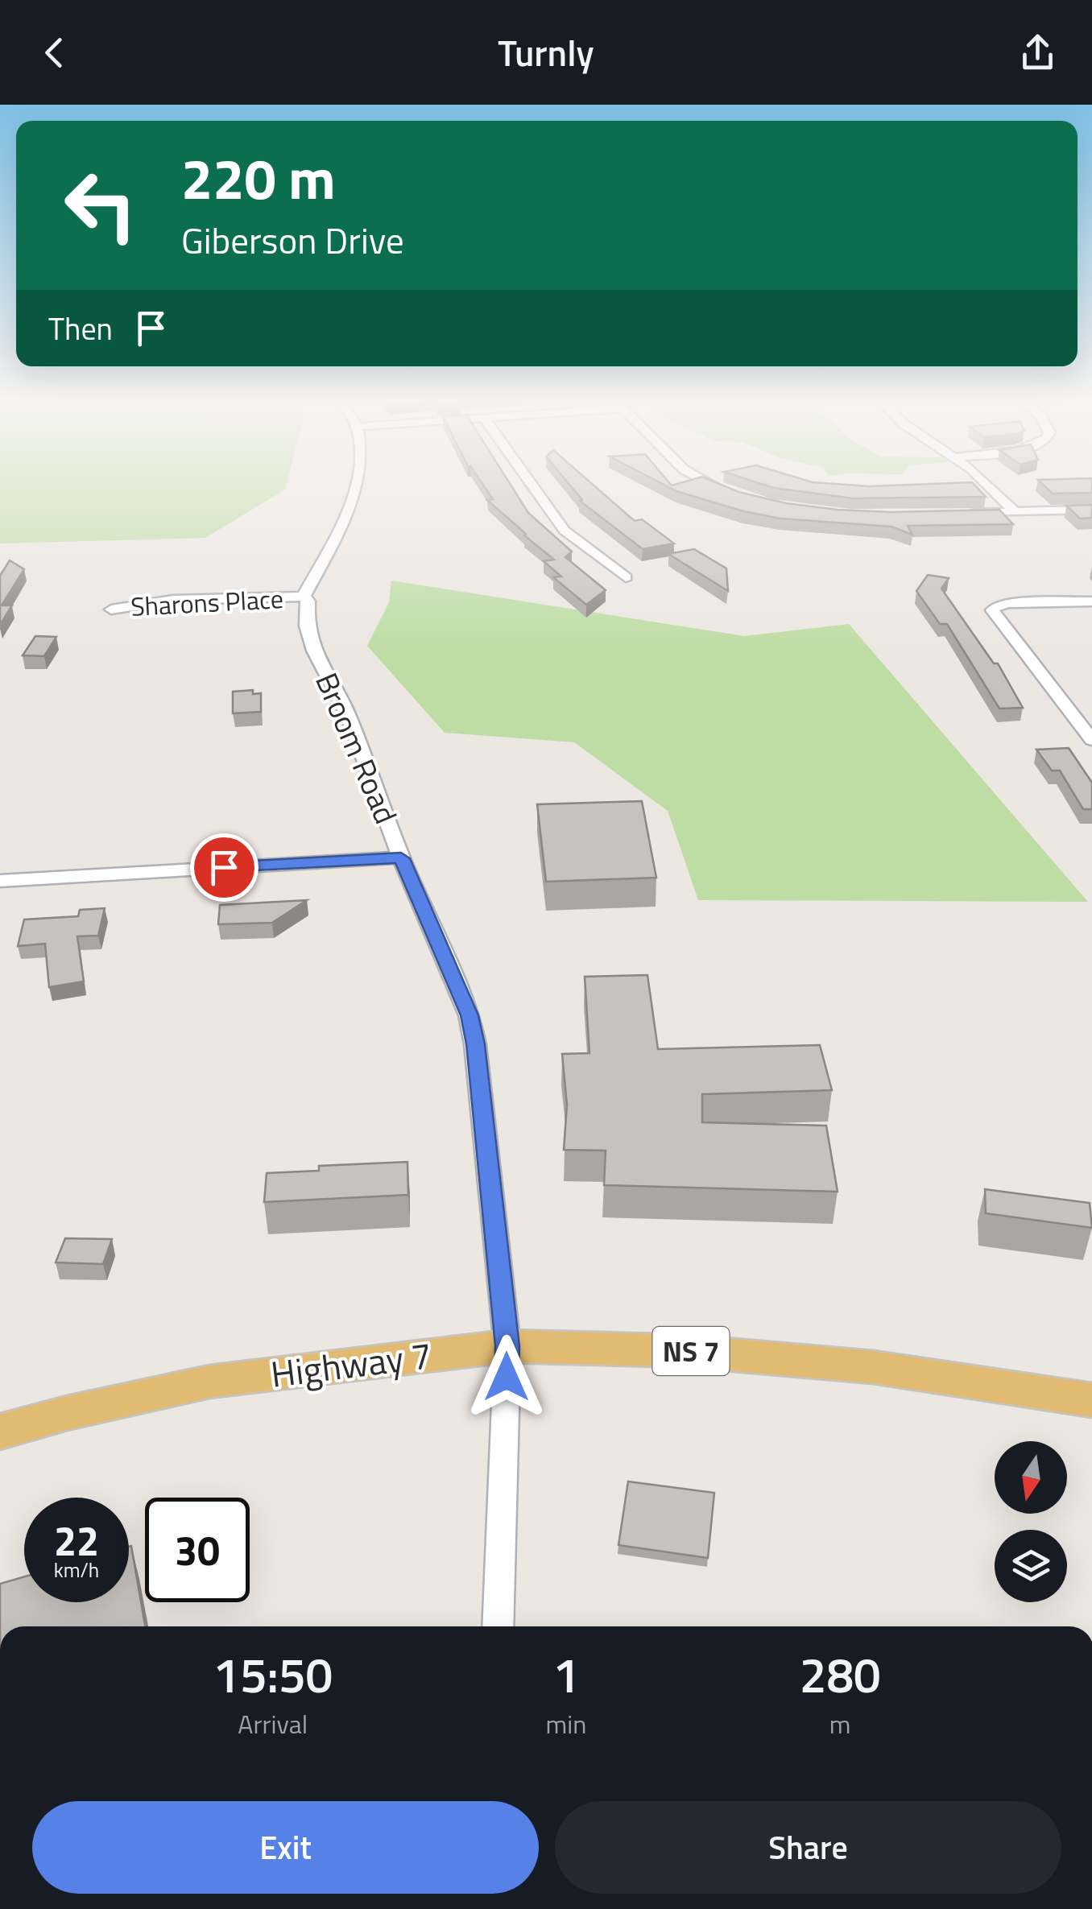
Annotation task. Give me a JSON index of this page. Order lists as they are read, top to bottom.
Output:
{
  "streets": {
    "main road": ["NS 7", "Highway 7"],
    "street": ["Sharons Place", "Broom Road"]
  },
  "crossings": [
    ["Sharons Place", "Broom Road"],
    ["Broom Road", "Highway 7"]
  ],
  "north": "bottom",
  "page": {
    "header": "Turnly",
    "turn": ["220 m", "Giberson Drive"],
    "then": "Then",
    "speed": "22 km/h",
    "limit": "30",
    "eta": [
      "15:50",
      "Arrival",
      "1",
      "min",
      "280",
      "m"
    ],
    "buttons": ["Exit", "Share"]
  }
}
